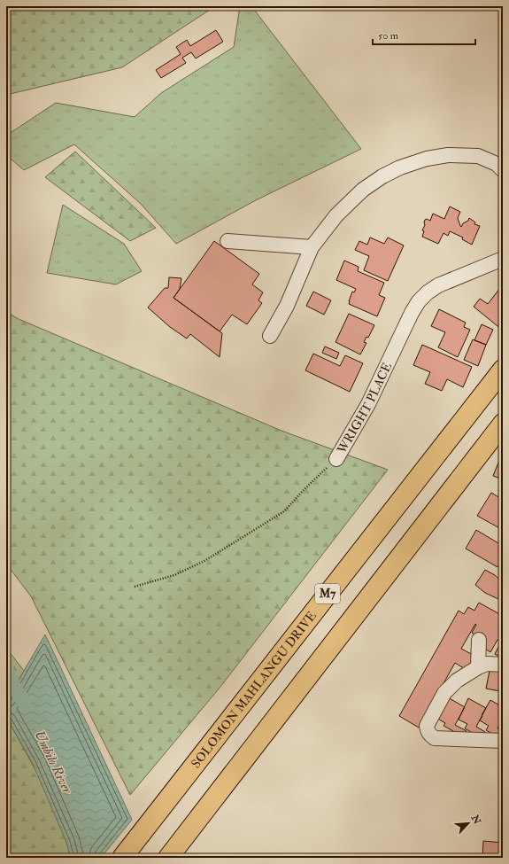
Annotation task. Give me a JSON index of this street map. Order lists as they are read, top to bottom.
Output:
{
  "streets": {
    "highway": ["M7", "SOLOMON MAHLANGU DRIVE"],
    "street": ["WRIGHT PLACE"]
  },
  "water": ["Umbilo River"],
  "scale_bar": "50 m",
  "north": "top right"
}
